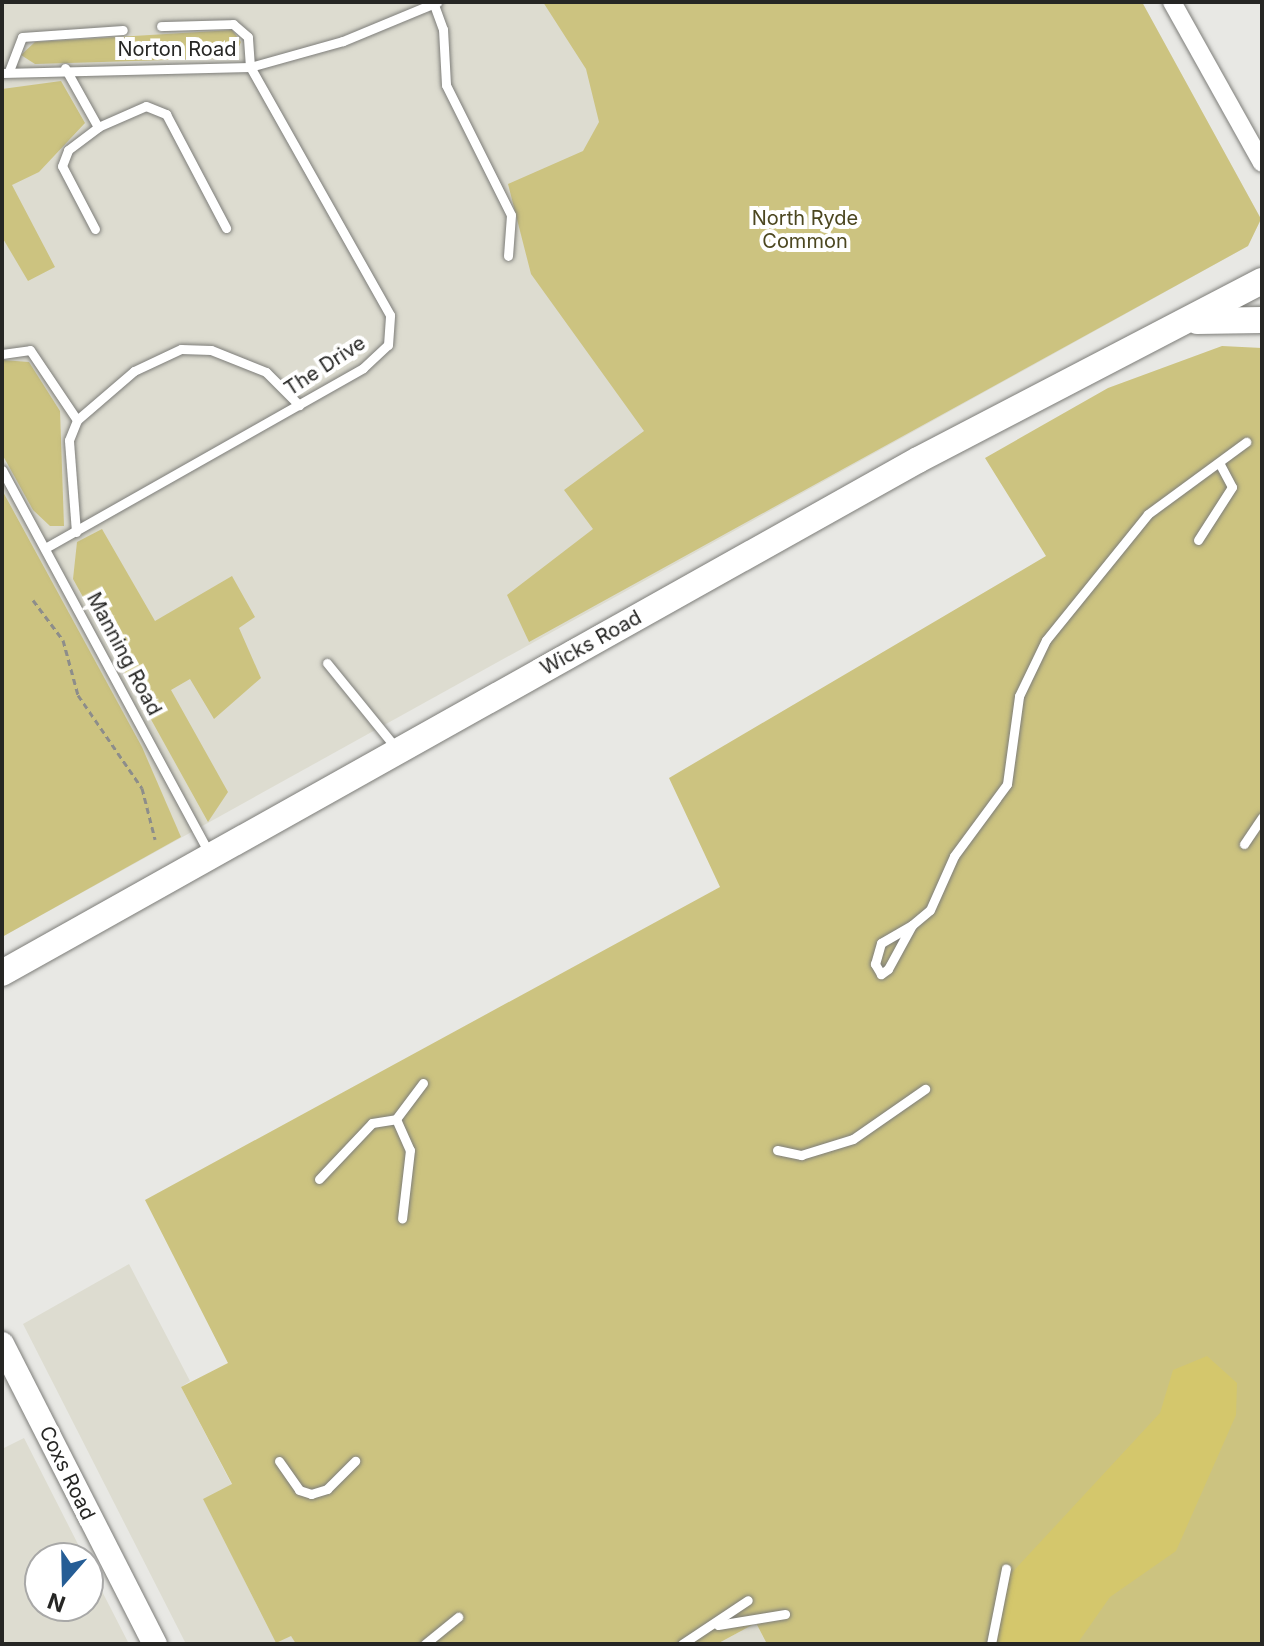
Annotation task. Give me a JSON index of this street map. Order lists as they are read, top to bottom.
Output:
{
  "streets": {
    "main road": ["Wicks Road"],
    "street": ["Coxs Road"],
    "lane": ["Norton Road", "The Drive", "Manning Road"]
  },
  "crossings": [
    ["Norton Road", "The Drive"],
    ["The Drive", "Manning Road"],
    ["Wicks Road", "Manning Road"]
  ],
  "parks": ["North Ryde Common"],
  "north": "bottom"
}
